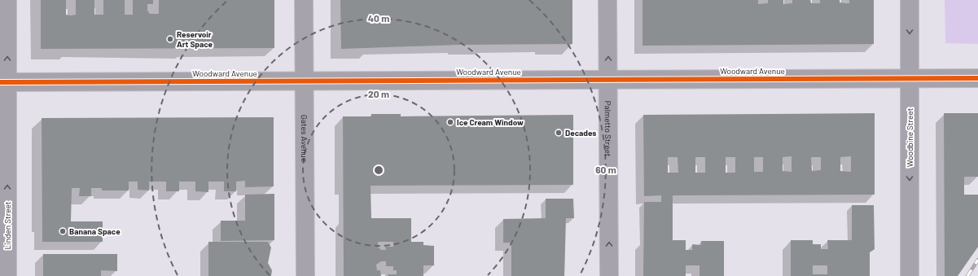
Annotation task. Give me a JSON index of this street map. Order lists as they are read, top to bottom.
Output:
{
  "streets": {
    "street": [
      "Woodward Avenue",
      "Palmetto Street",
      "Woodbine Street",
      "Gates Avenue",
      "Linden Street"
    ]
  },
  "crossings": [
    ["Woodward Avenue", "Palmetto Street"],
    ["Woodward Avenue", "Woodbine Street"],
    ["Woodward Avenue", "Gates Avenue"],
    ["Woodward Avenue", "Linden Street"]
  ],
  "one_way": ["Palmetto Street", "Woodbine Street", "Linden Street"],
  "places": [
    "Reservoir Art Space",
    "Ice Cream Window",
    "Decades",
    "Banana Space"
  ],
  "rings": ["40 m", "20 m", "60 m"]
}
